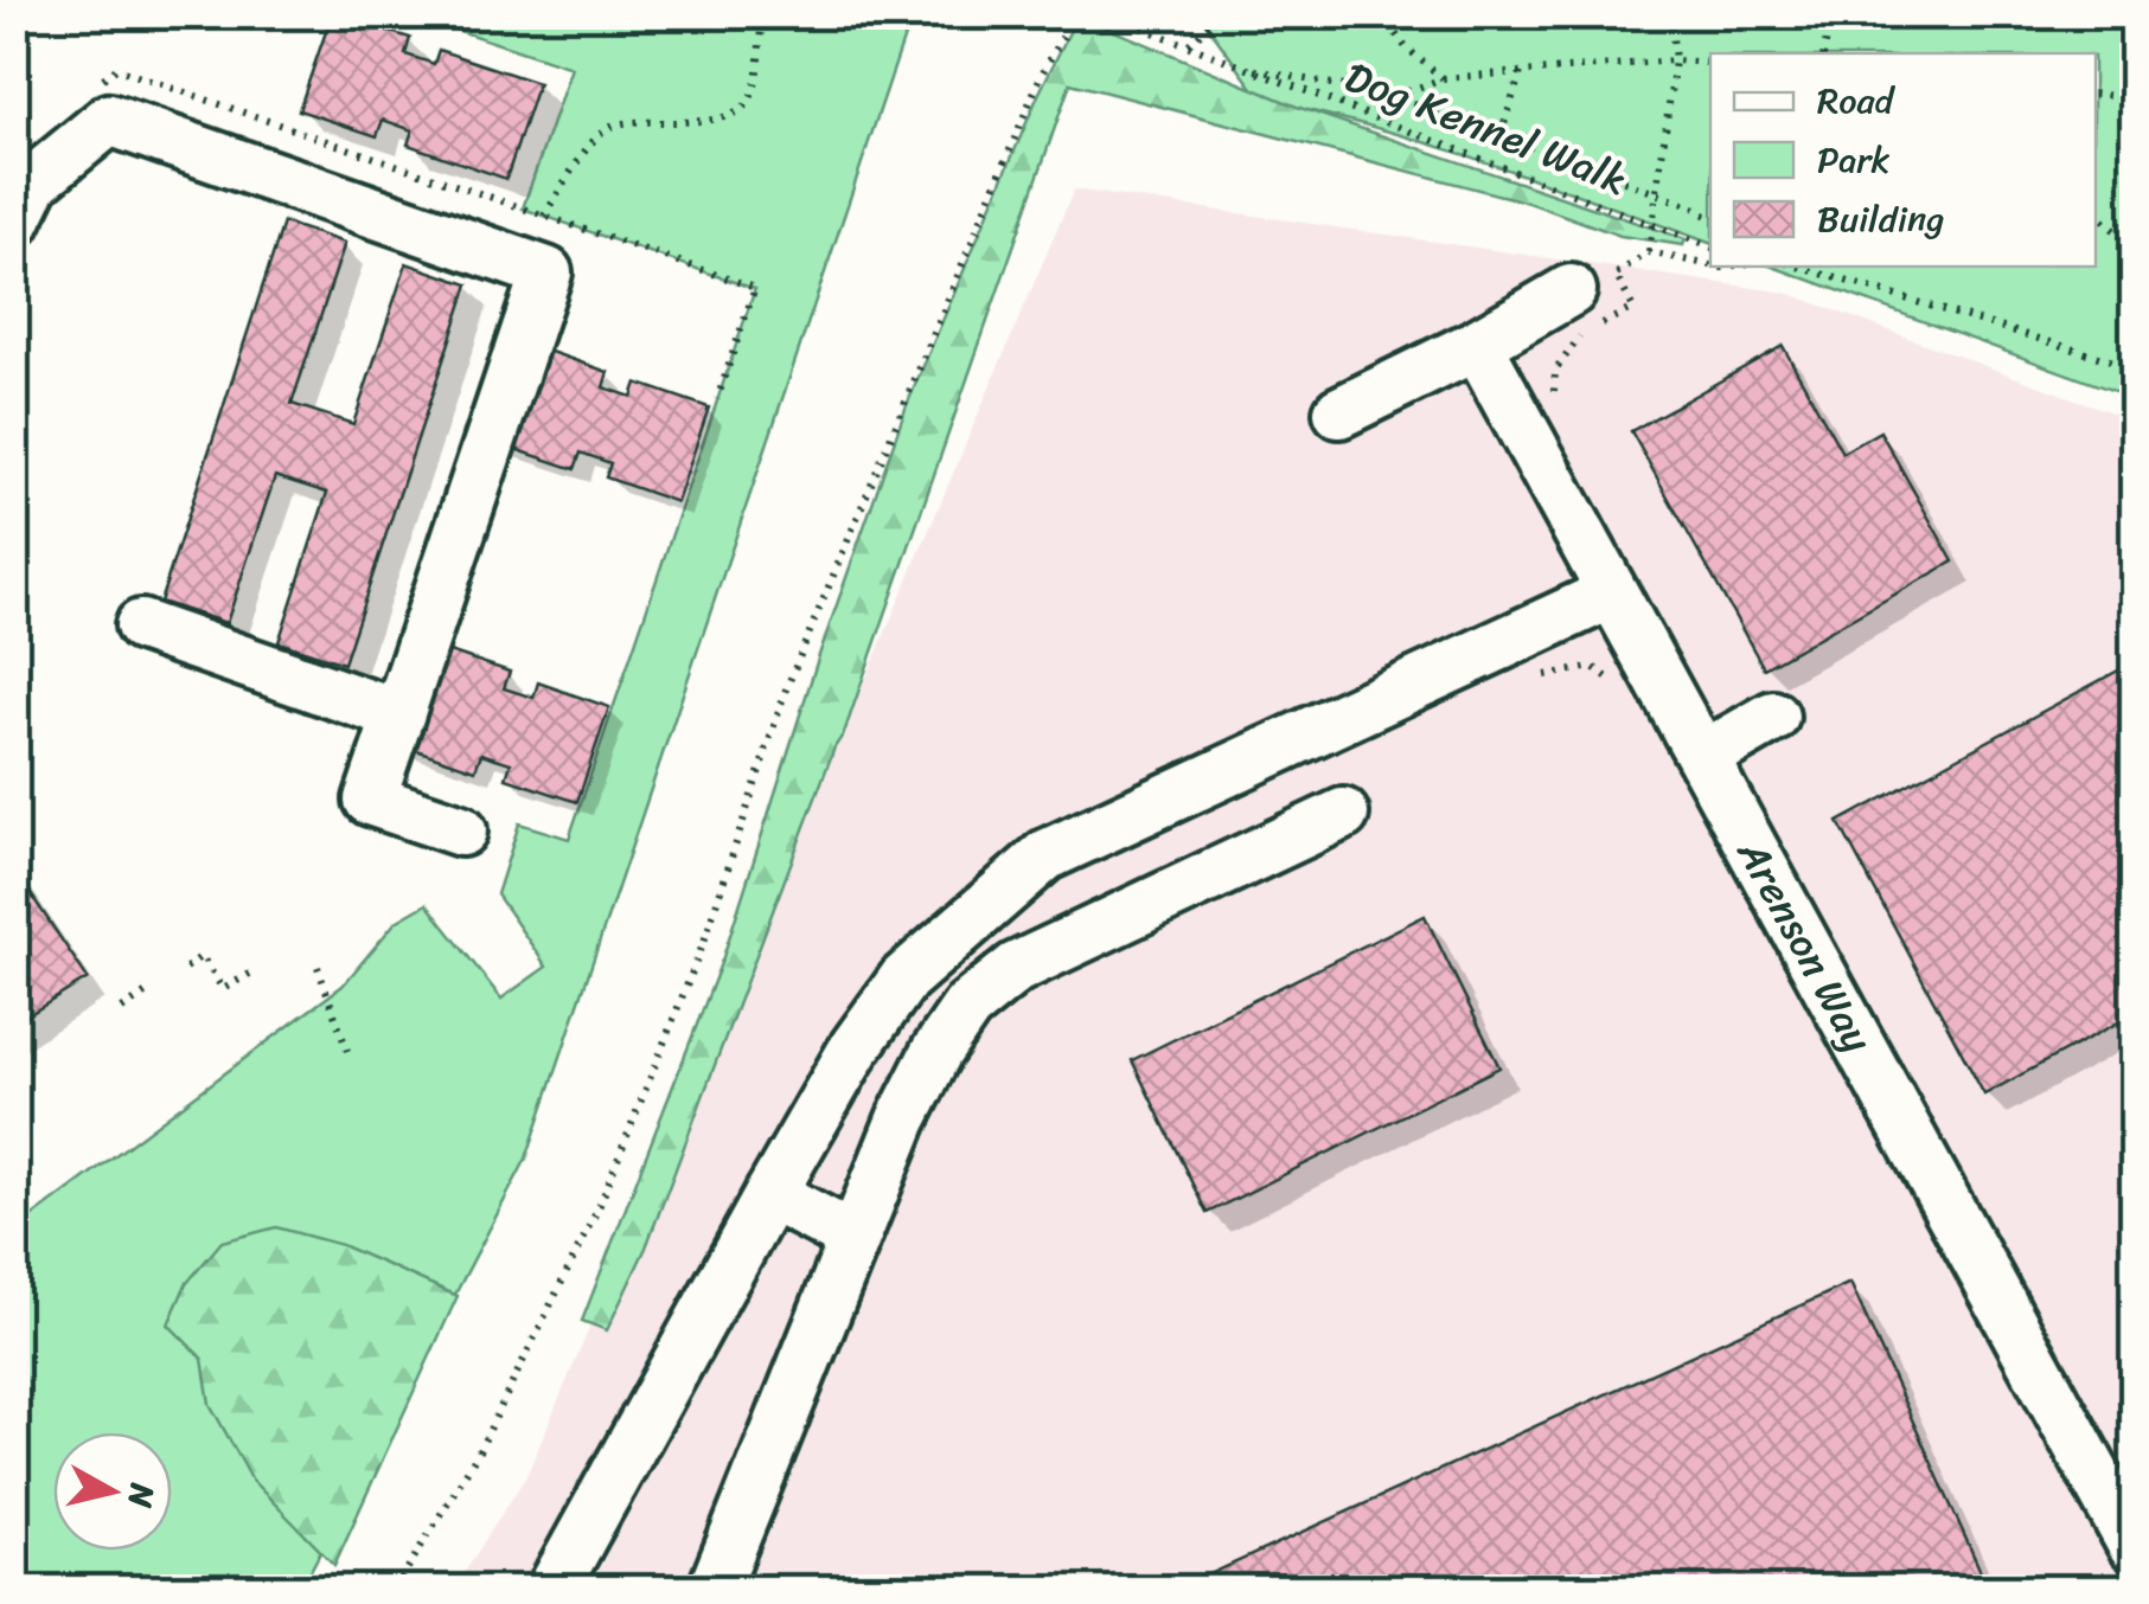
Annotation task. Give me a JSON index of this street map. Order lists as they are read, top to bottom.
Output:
{
  "streets": {
    "street": ["Arenson Way"],
    "path": ["Dog Kennel Walk"]
  },
  "legend": ["Road", "Park", "Building"],
  "north": "right"
}
